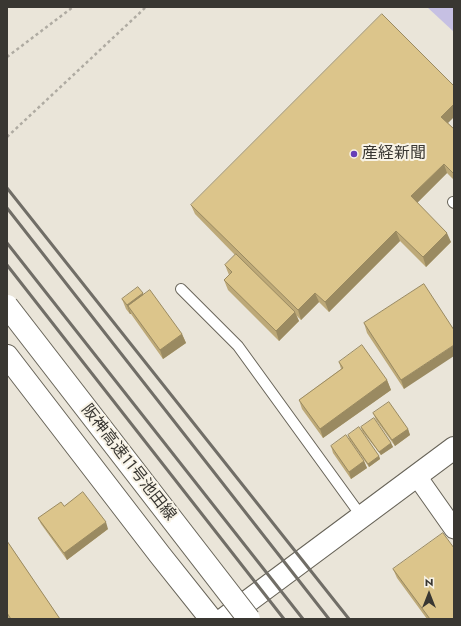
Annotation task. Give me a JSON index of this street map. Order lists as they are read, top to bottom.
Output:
{
  "streets": {
    "main road": ["阪神高速11号池田線"]
  },
  "places": ["産経新聞"],
  "north": "top"
}
